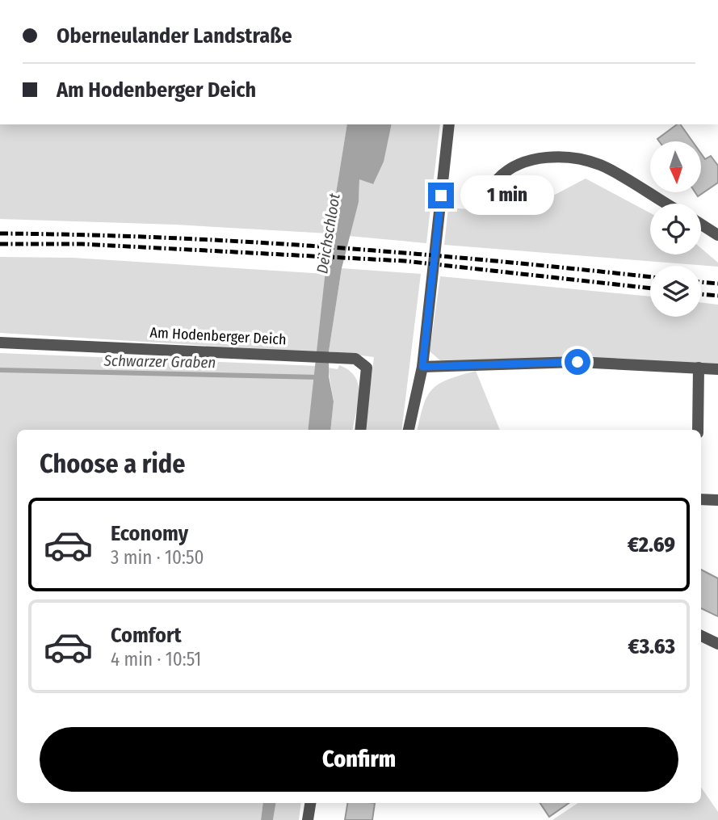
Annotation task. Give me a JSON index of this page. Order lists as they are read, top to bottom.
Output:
{
  "streets": {
    "street": ["Am Hodenberger Deich"]
  },
  "water": ["Deichschloot", "Schwarzer Graben"],
  "north": "bottom",
  "page": {
    "banner": ["Oberneulander Landstraße", "Am Hodenberger Deich"],
    "bubble": "1 min",
    "heading": "Choose a ride",
    "list": [
      {
        "name": "Economy",
        "note": "3 min · 10:50",
        "value": "€2.69"
      },
      {
        "name": "Comfort",
        "note": "4 min · 10:51",
        "value": "€3.63"
      }
    ],
    "buttons": "Confirm"
  }
}
